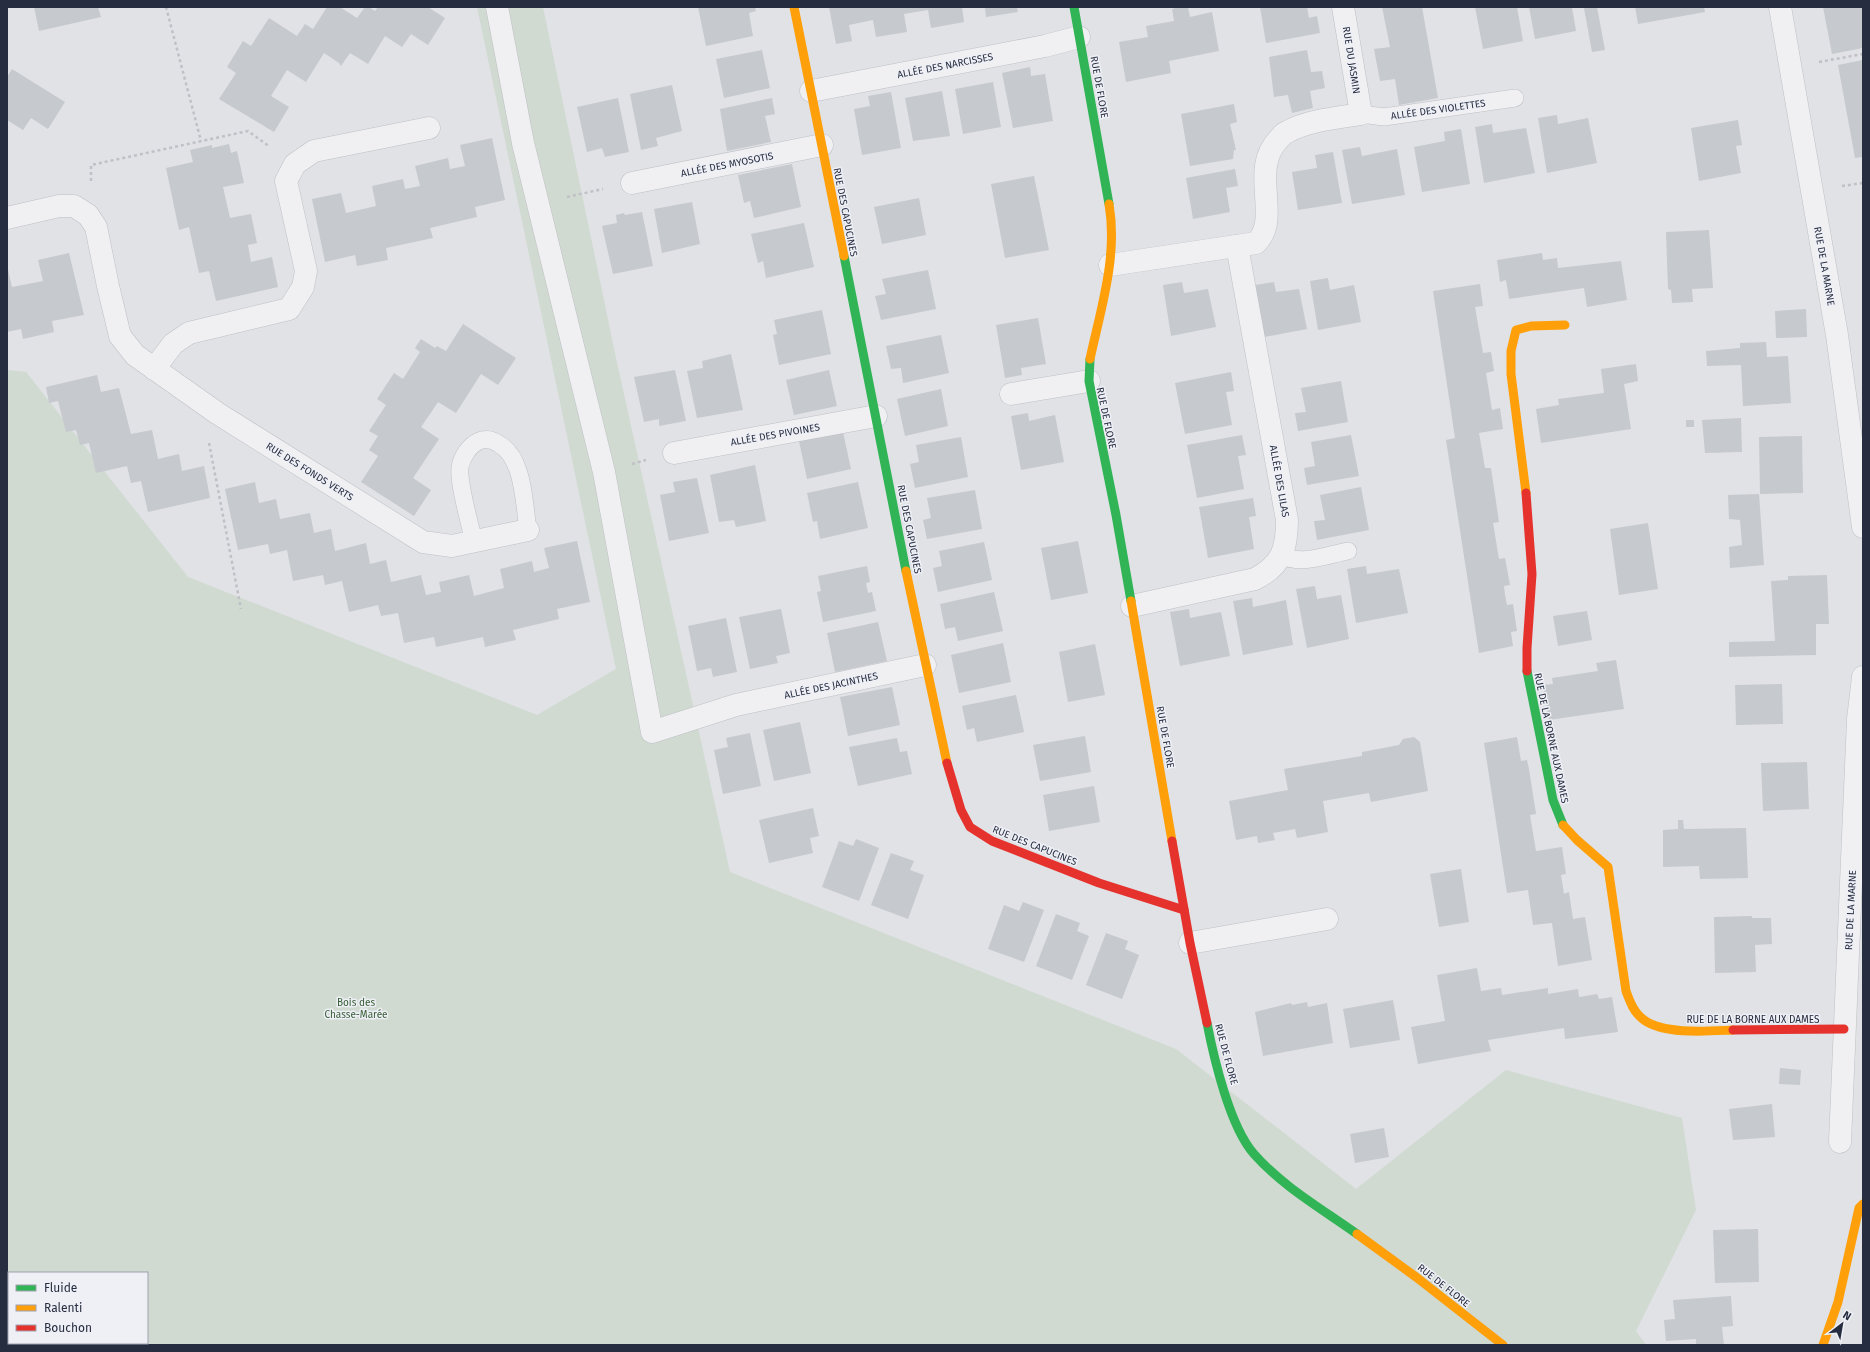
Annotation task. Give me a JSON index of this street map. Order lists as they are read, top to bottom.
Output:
{
  "streets": {
    "street": [
      "RUE DU JASMIN",
      "ALLÉE DES NARCISSES",
      "RUE DE FLORE",
      "ALLÉE DES MYOSOTIS",
      "RUE DES CAPUCINES",
      "RUE DE LA MARNE",
      "ALLÉE DES PIVOINES",
      "RUE DES FONDS VERTS",
      "ALLÉE DES LILAS",
      "ALLÉE DES JACINTHES",
      "RUE DE LA BORNE AUX DAMES"
    ],
    "lane": ["ALLÉE DES VIOLETTES"]
  },
  "crossings": [
    ["RUE DU JASMIN", "ALLÉE DES VIOLETTES"],
    ["ALLÉE DES NARCISSES", "RUE DE FLORE"],
    ["ALLÉE DES NARCISSES", "RUE DES CAPUCINES"],
    ["RUE DE FLORE", "RUE DES CAPUCINES"],
    ["RUE DE FLORE", "ALLÉE DES LILAS"],
    ["ALLÉE DES MYOSOTIS", "RUE DES CAPUCINES"],
    ["RUE DES CAPUCINES", "ALLÉE DES PIVOINES"],
    ["RUE DES CAPUCINES", "ALLÉE DES JACINTHES"],
    ["RUE DE LA MARNE", "RUE DE LA BORNE AUX DAMES"]
  ],
  "parks": ["Bois des Chasse-Marée"],
  "legend": ["Fluide", "Ralenti", "Bouchon"],
  "north": "top right"
}
